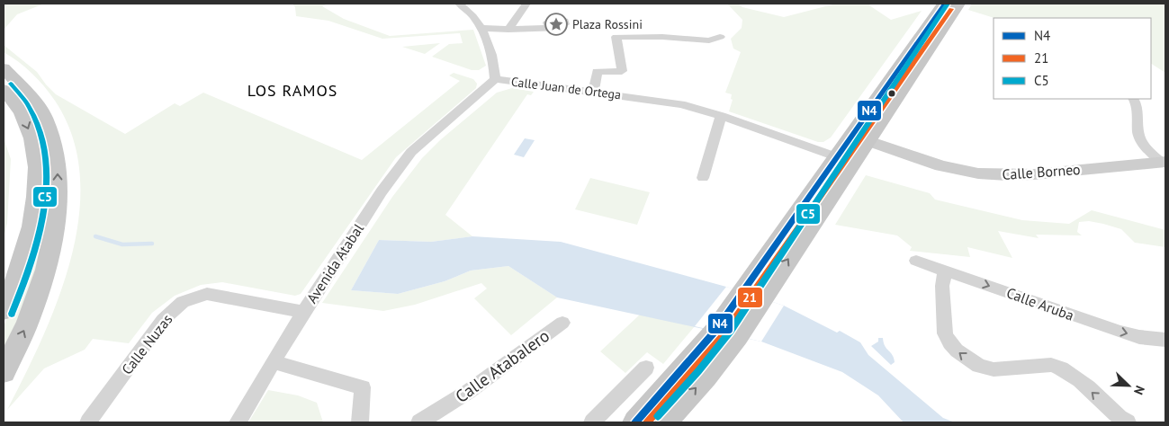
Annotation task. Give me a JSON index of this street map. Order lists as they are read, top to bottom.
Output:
{
  "streets": {
    "street": [
      "Calle Juan de Ortega",
      "Calle Borneo",
      "Avenida Atabal",
      "Calle Aruba",
      "Calle Nuzas",
      "Calle Atabalero"
    ]
  },
  "crossings": [
    ["Calle Juan de Ortega", "Avenida Atabal"],
    ["Avenida Atabal", "Calle Nuzas"]
  ],
  "one_way": ["Calle Aruba"],
  "districts": ["LOS RAMOS"],
  "places": {
    "place": ["Plaza Rossini"]
  },
  "lines": ["transit line N4", "transit line C5", "transit line 21"],
  "legend": ["N4", "21", "C5"],
  "north": "bottom right"
}
